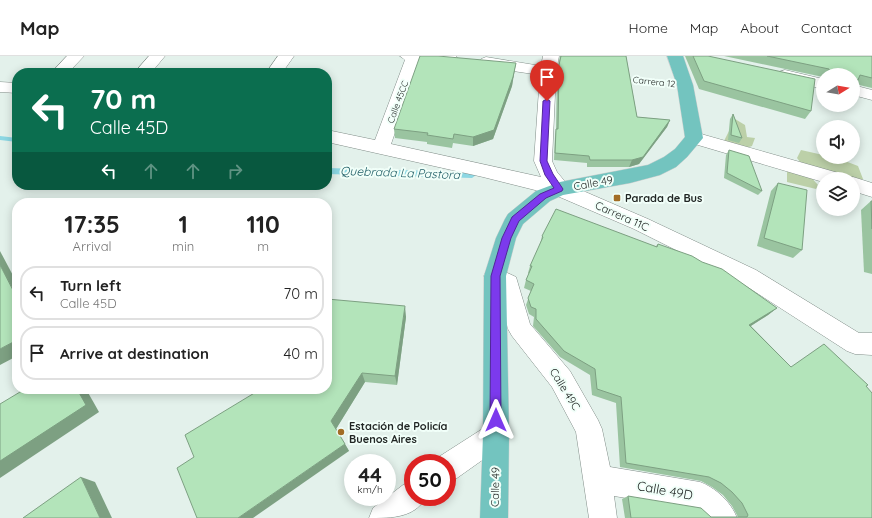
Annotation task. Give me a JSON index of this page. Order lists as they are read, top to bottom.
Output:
{
  "streets": {
    "main road": ["Calle 49"],
    "street": [
      "Calle 45CC",
      "Carrera 11C",
      "Calle 49C",
      "Calle 49D"
    ],
    "path": ["Carrera 12"]
  },
  "crossings": [
    ["Calle 45CC", "Carrera 11C"],
    ["Calle 49", "Carrera 11C"],
    ["Calle 49", "Calle 49C"],
    ["Calle 49C", "Calle 49D"]
  ],
  "water": ["Quebrada La Pastora"],
  "places": {
    "transit": ["Parada de Bus"],
    "other": ["Estación de Policía Buenos Aires"]
  },
  "north": "right",
  "page": {
    "header": "Map",
    "nav": [
      "Home",
      "Map",
      "About",
      "Contact"
    ],
    "turn": ["70 m", "Calle 45D"],
    "eta": [
      "17:35",
      "Arrival",
      "1",
      "min",
      "110",
      "m"
    ],
    "list": [
      {
        "name": "Turn left",
        "note": "Calle 45D",
        "value": "70 m"
      },
      {
        "name": "Arrive at destination",
        "value": "40 m"
      }
    ],
    "speed": "44 km/h",
    "limit": "50"
  }
}
